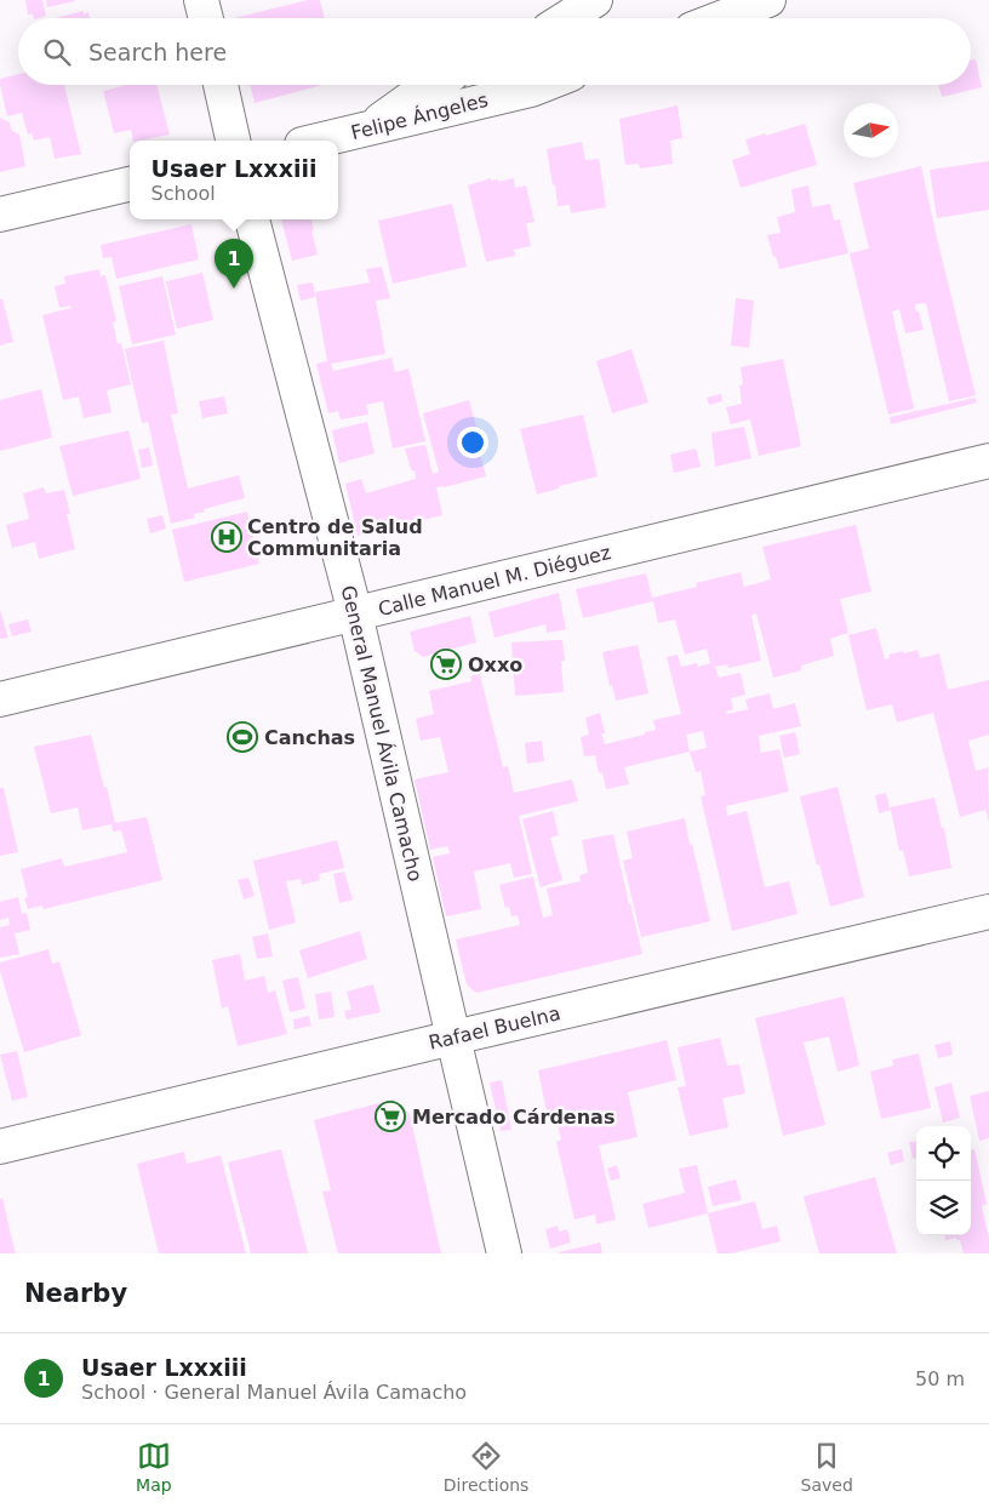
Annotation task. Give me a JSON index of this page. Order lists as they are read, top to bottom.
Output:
{
  "streets": {
    "street": [
      "Felipe Ángeles",
      "Calle Manuel M. Diéguez",
      "General Manuel Ávila Camacho",
      "Rafael Buelna"
    ]
  },
  "crossings": [
    ["Calle Manuel M. Diéguez", "General Manuel Ávila Camacho"],
    ["General Manuel Ávila Camacho", "Rafael Buelna"]
  ],
  "places": {
    "hospital": ["Centro de Salud Communitaria"],
    "supermarket": ["Oxxo", "Mercado Cárdenas"],
    "sports": ["Canchas"]
  },
  "north": "right",
  "page": {
    "search": "Search here",
    "popup": ["Usaer Lxxxiii", "School"],
    "pins": "1",
    "heading": "Nearby",
    "list": [
      {
        "mark": "1",
        "name": "Usaer Lxxxiii",
        "note": "School · General Manuel Ávila Camacho",
        "value": "50 m"
      }
    ],
    "nav": ["Map", "Directions", "Saved"]
  }
}
